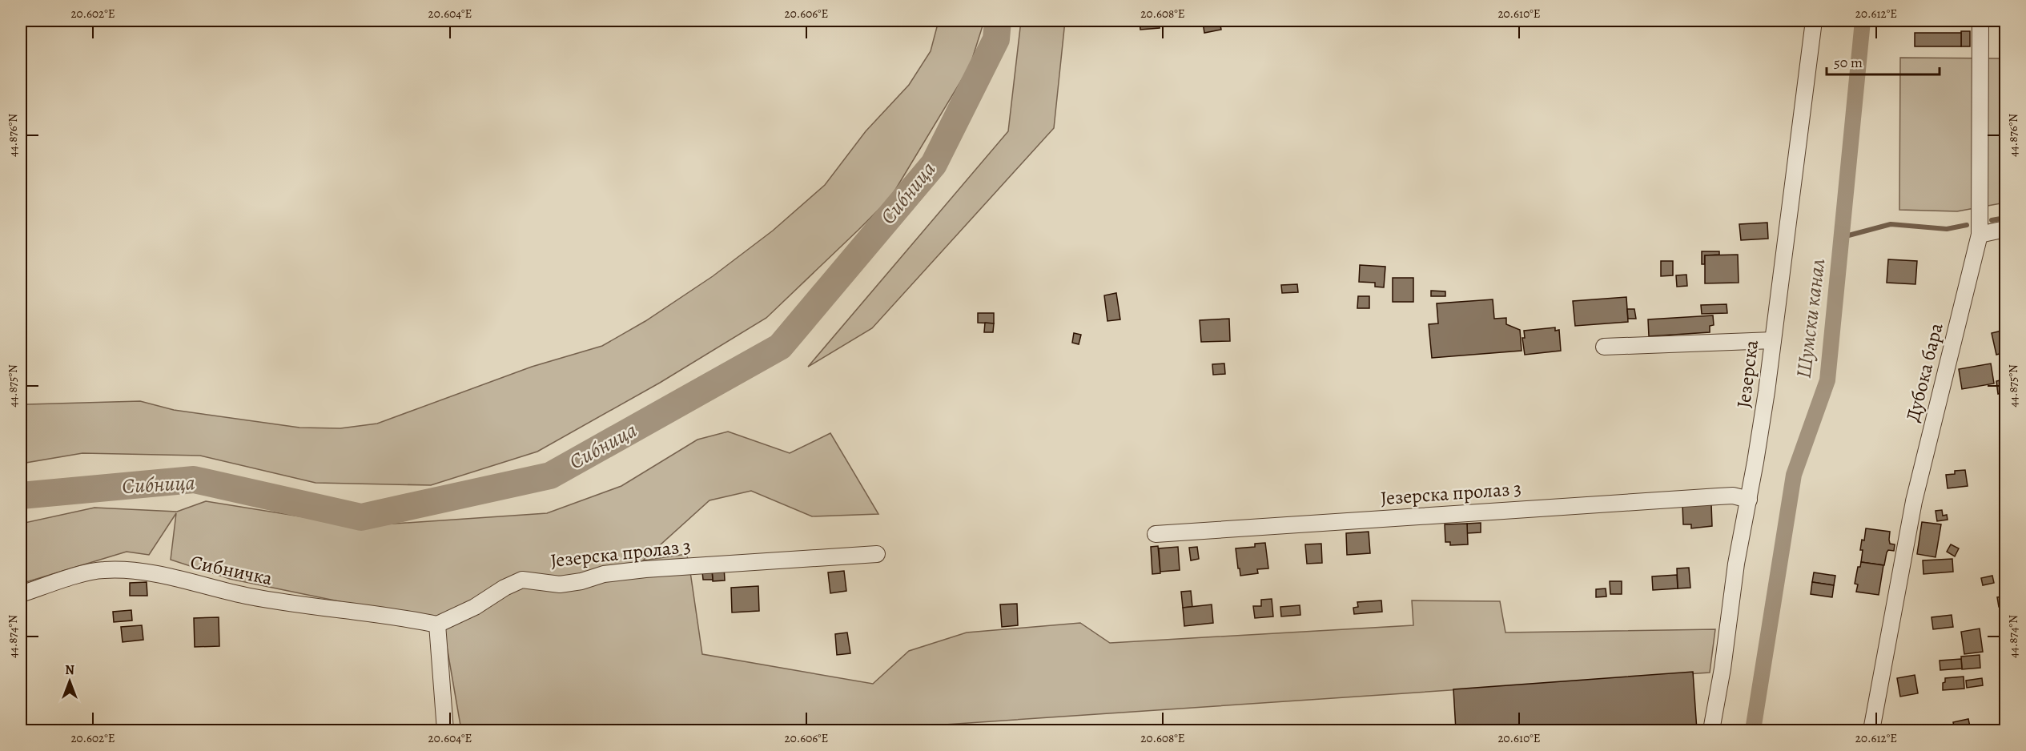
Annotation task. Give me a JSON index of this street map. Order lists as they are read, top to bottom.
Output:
{
  "streets": {
    "street": [
      "Дубока бара",
      "Језерска",
      "Језерска пролаз 3",
      "Сибничка"
    ]
  },
  "crossings": [
    ["Језерска", "Језерска пролаз 3"],
    ["Језерска пролаз 3", "Сибничка"]
  ],
  "water": ["Сибница", "Шумски канал"],
  "scale_bar": "50 m",
  "north": "top",
  "coordinates": [
    "20.602°E",
    "20.604°E",
    "20.606°E",
    "20.608°E",
    "20.610°E",
    "20.612°E",
    "44.876°N",
    "44.875°N",
    "44.874°N"
  ]
}
